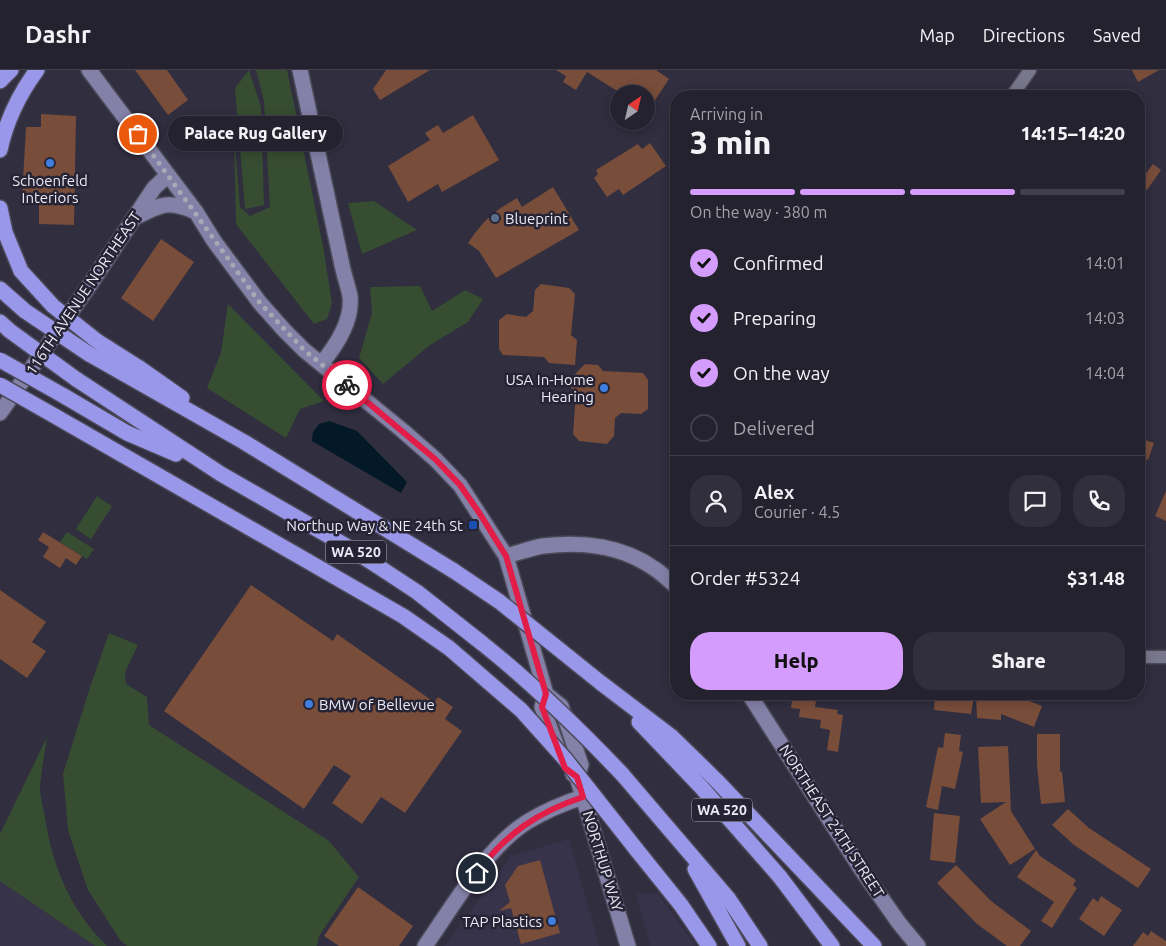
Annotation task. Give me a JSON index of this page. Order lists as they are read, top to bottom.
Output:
{
  "streets": {
    "highway": ["WA 520"],
    "main road": ["116TH AVENUE NORTHEAST", "NORTHEAST 24TH STREET", "NORTHUP WAY"]
  },
  "crossings": [
    ["116TH AVENUE NORTHEAST", "NORTHUP WAY"]
  ],
  "places": {
    "other": [
      "Palace Rug Gallery",
      "Schoenfeld Interiors",
      "Blueprint",
      "USA In-Home Hearing",
      "BMW of Bellevue",
      "TAP Plastics"
    ],
    "transit": ["Northup Way & NE 24th St"]
  },
  "north": "top right",
  "page": {
    "header": "Dashr",
    "nav": ["Map", "Directions", "Saved"],
    "heading": ["3 min", "Arriving in", "14:15–14:20"],
    "panel": [
      "Alex",
      "Courier · 4.5",
      "Order #5324",
      "$31.48"
    ],
    "bubble": "Palace Rug Gallery",
    "bar": "On the way · 380 m",
    "list": [
      ["Confirmed", "14:01"],
      ["Preparing", "14:03"],
      ["On the way", "14:04"],
      "Delivered"
    ],
    "buttons": ["Help", "Share"]
  }
}
